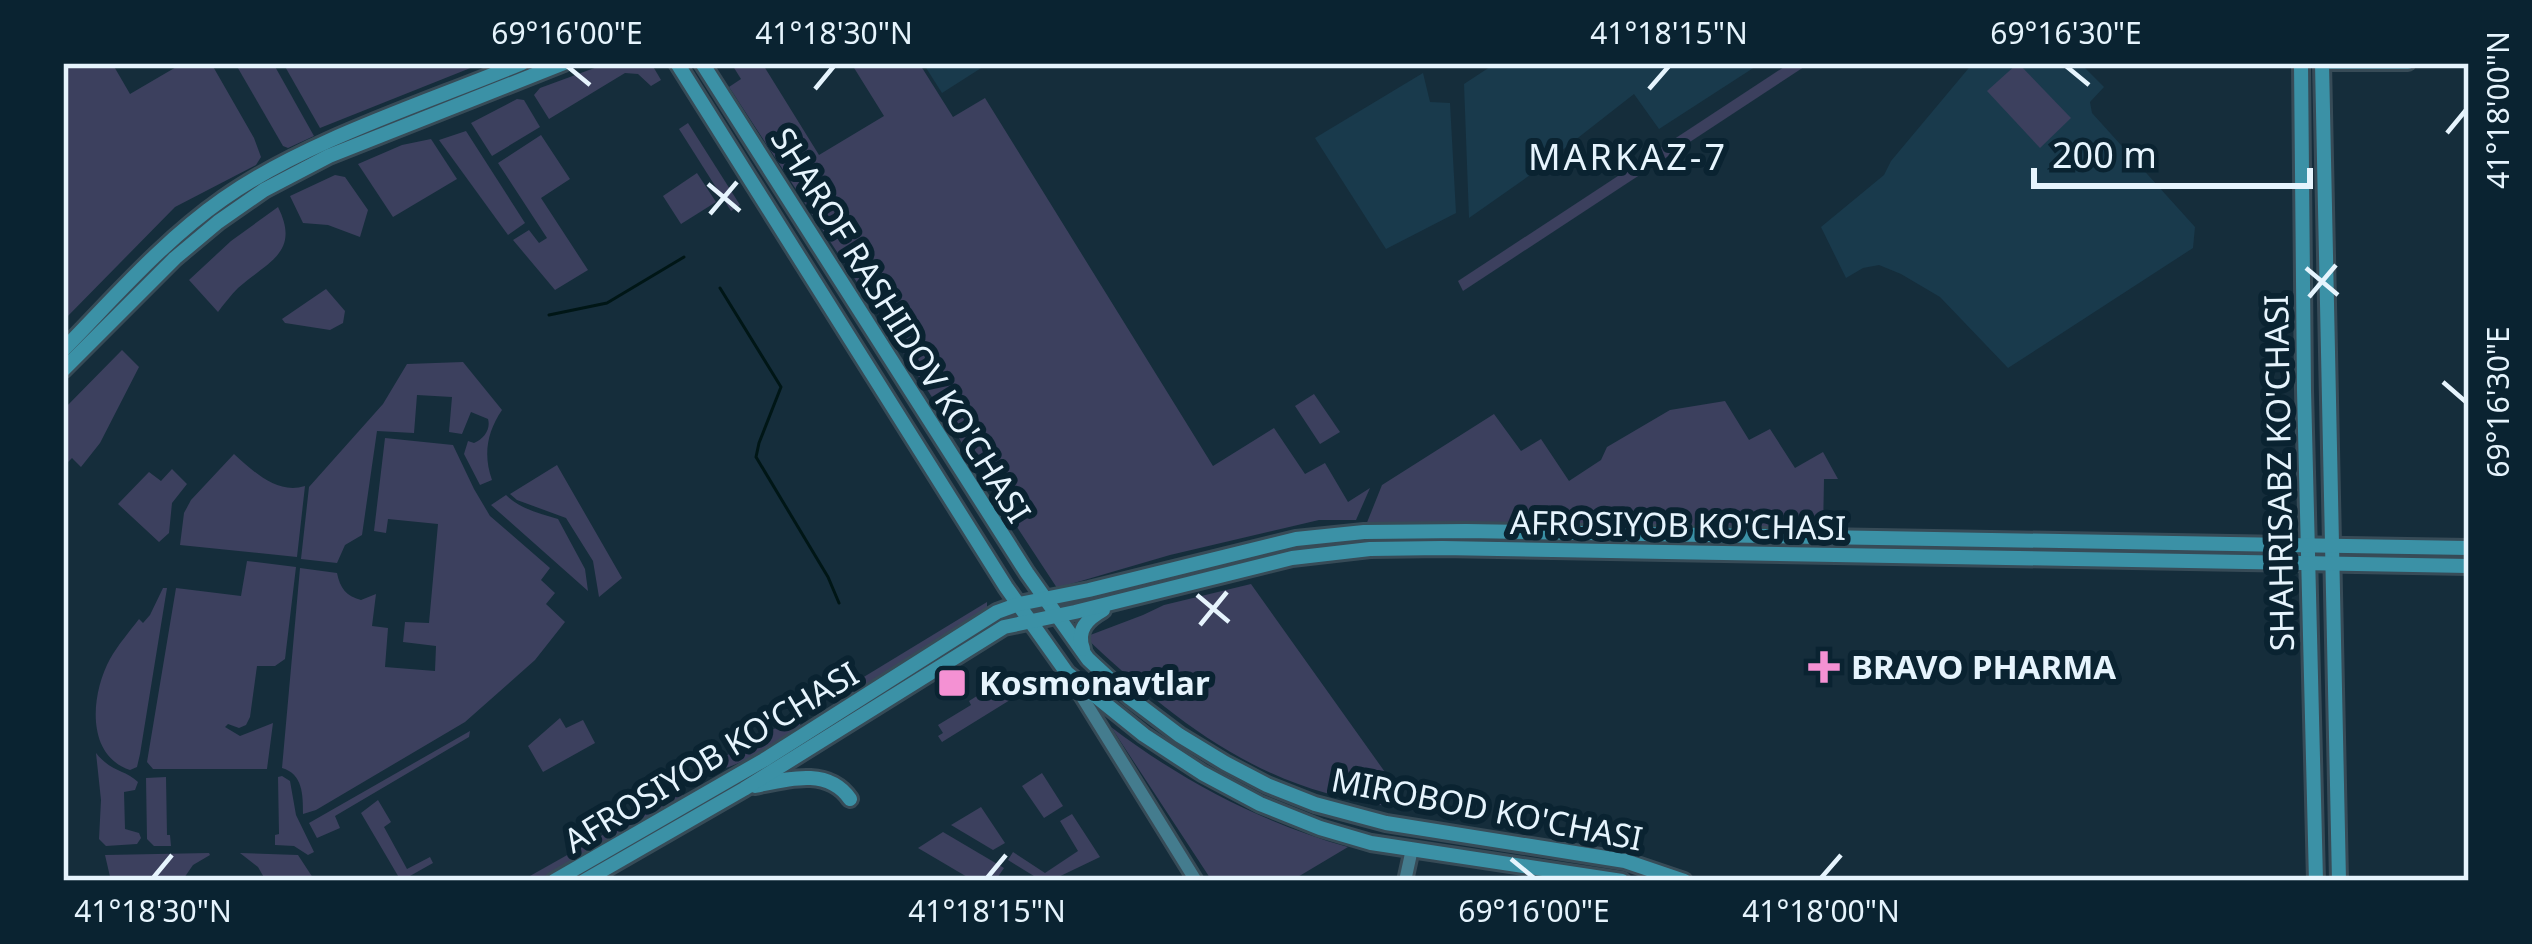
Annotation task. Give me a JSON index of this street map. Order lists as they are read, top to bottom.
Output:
{
  "streets": {
    "main road": [
      "SHAROF RASHIDOV KO'CHASI",
      "SHAHRISABZ KO'CHASI",
      "AFROSIYOB KO'CHASI",
      "MIROBOD KO'CHASI"
    ]
  },
  "crossings": [
    ["SHAROF RASHIDOV KO'CHASI", "AFROSIYOB KO'CHASI"],
    ["SHAROF RASHIDOV KO'CHASI", "MIROBOD KO'CHASI"],
    ["SHAHRISABZ KO'CHASI", "AFROSIYOB KO'CHASI"],
    ["AFROSIYOB KO'CHASI", "MIROBOD KO'CHASI"]
  ],
  "districts": ["MARKAZ-7"],
  "places": {
    "health": ["BRAVO PHARMA"],
    "transit": ["Kosmonavtlar"]
  },
  "scale_bar": "200 m",
  "coordinates": [
    "69°16'00\"E",
    "41°18'30\"N",
    "41°18'15\"N",
    "69°16'30\"E",
    "41°18'00\"N"
  ]
}
